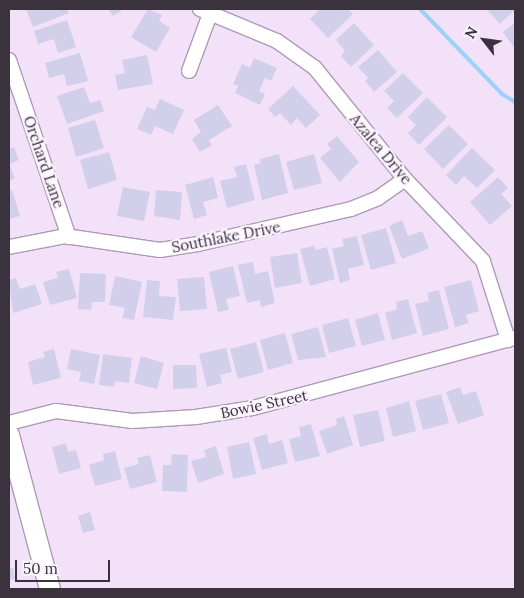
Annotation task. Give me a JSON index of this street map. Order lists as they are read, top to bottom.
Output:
{
  "streets": {
    "street": [
      "Azalea Drive",
      "Orchard Lane",
      "Southlake Drive",
      "Bowie Street"
    ]
  },
  "crossings": [
    ["Azalea Drive", "Southlake Drive"],
    ["Azalea Drive", "Bowie Street"],
    ["Orchard Lane", "Southlake Drive"]
  ],
  "scale_bar": "50 m",
  "north": "top left"
}
